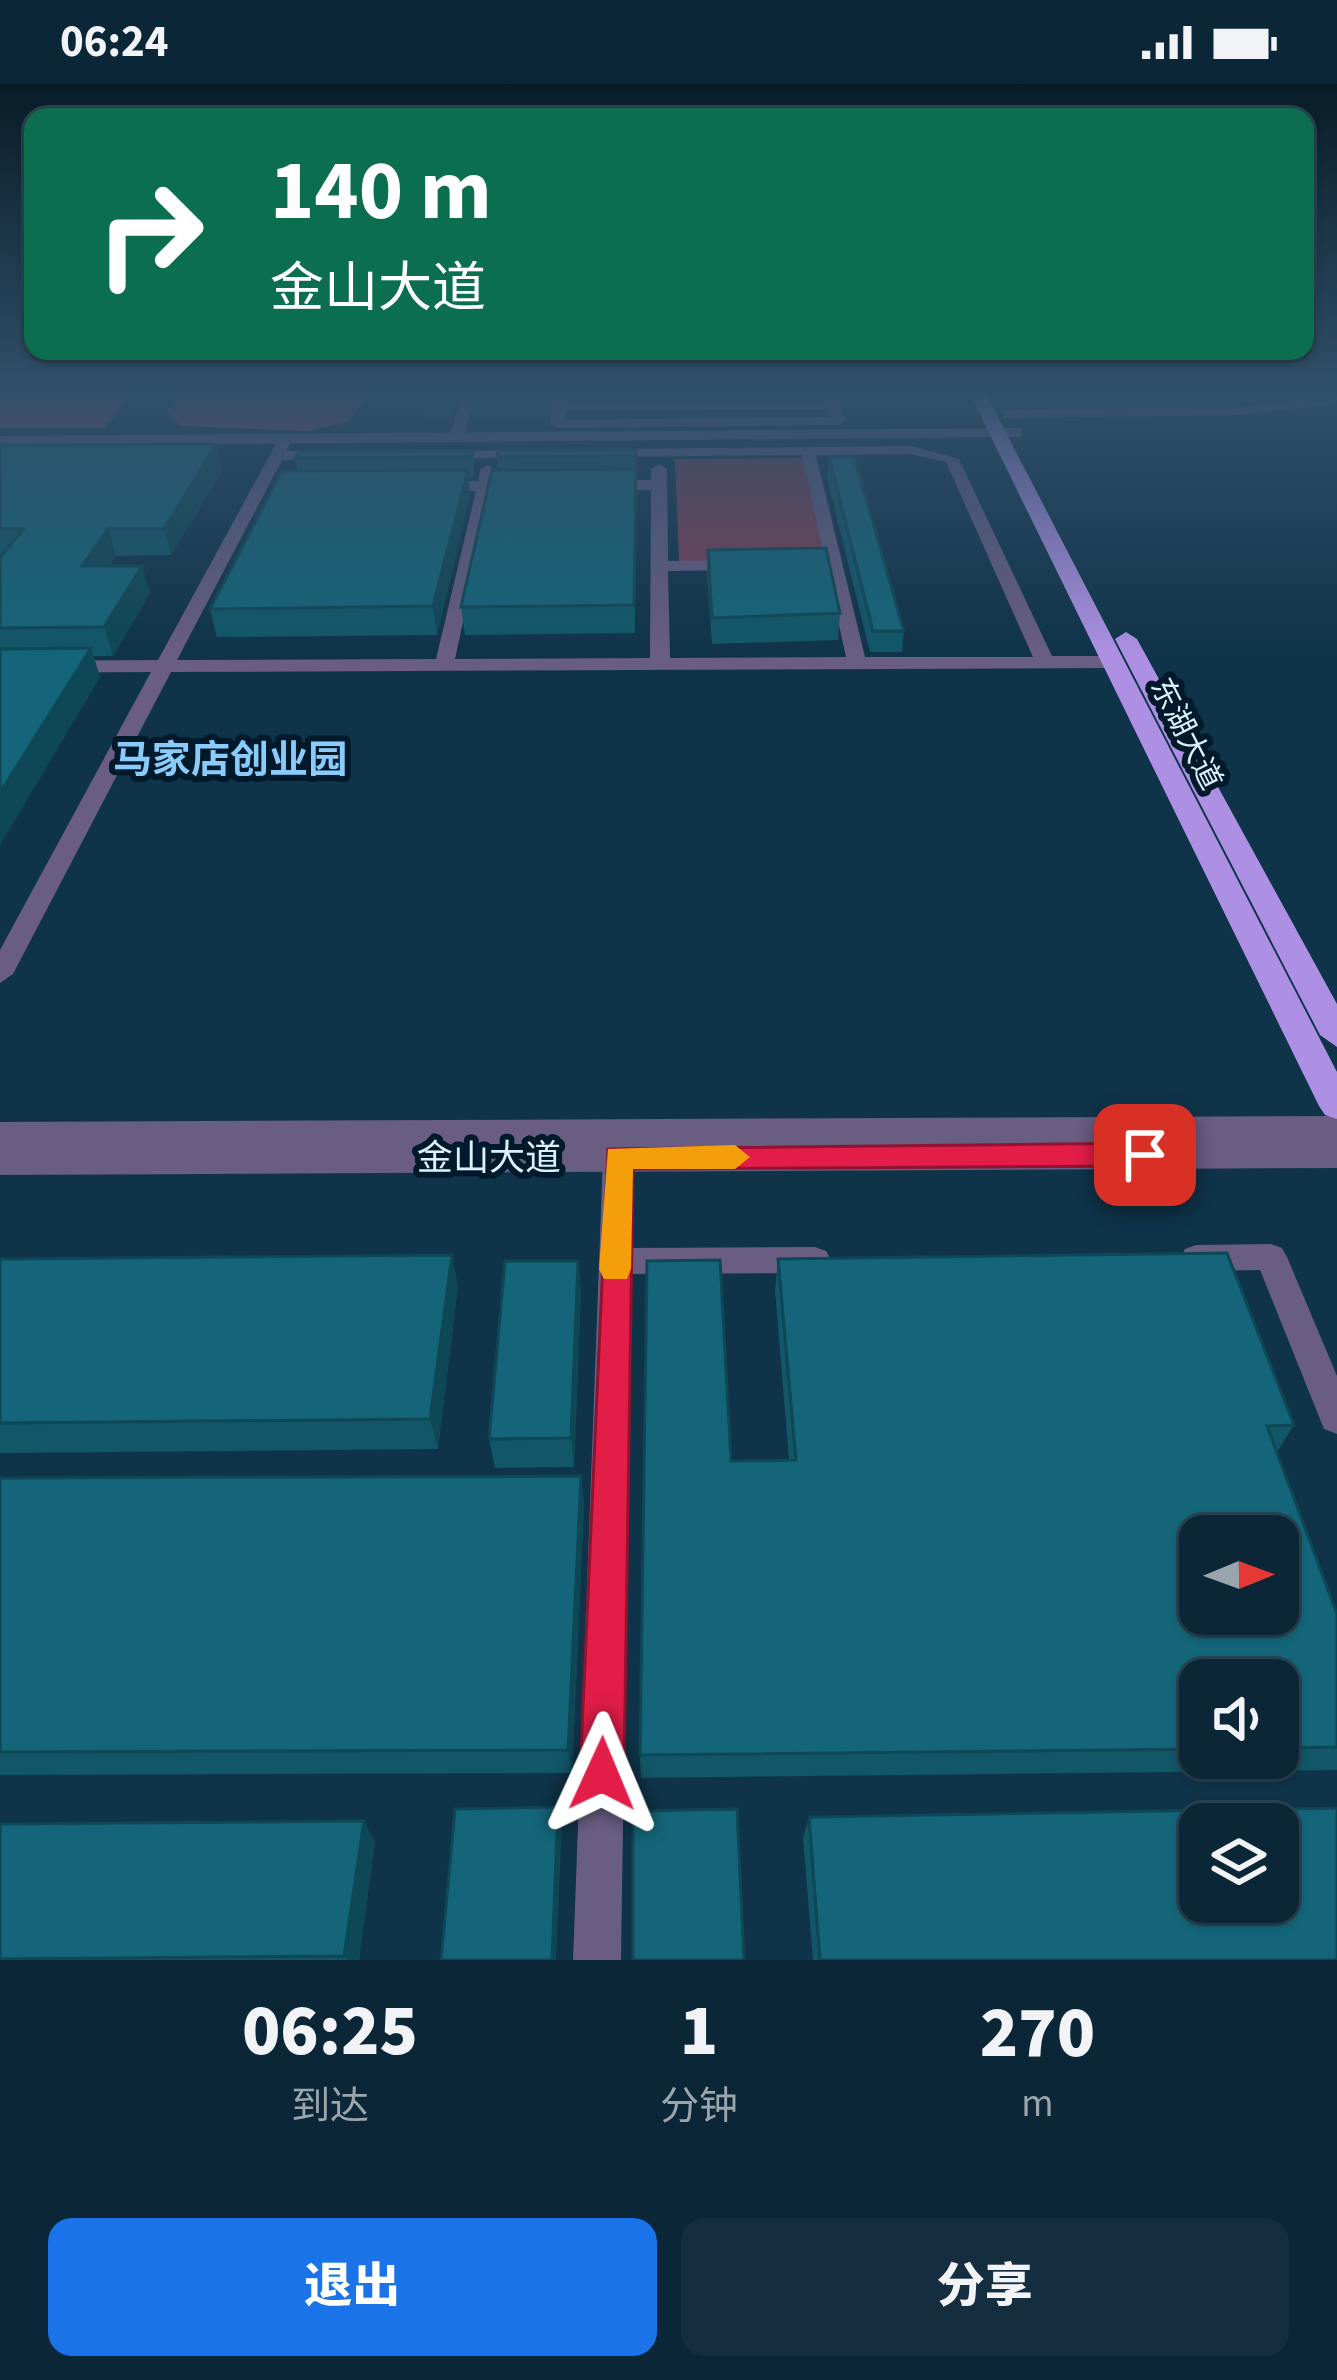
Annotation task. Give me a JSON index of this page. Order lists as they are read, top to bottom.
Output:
{
  "streets": {
    "highway": ["东湖大道"],
    "street": ["金山大道"]
  },
  "districts": ["马家店创业园"],
  "north": "right",
  "page": {
    "status": "06:24",
    "turn": ["140 m", "金山大道"],
    "eta": [
      "06:25",
      "到达",
      "1",
      "分钟",
      "270",
      "m"
    ],
    "buttons": ["退出", "分享"]
  }
}
